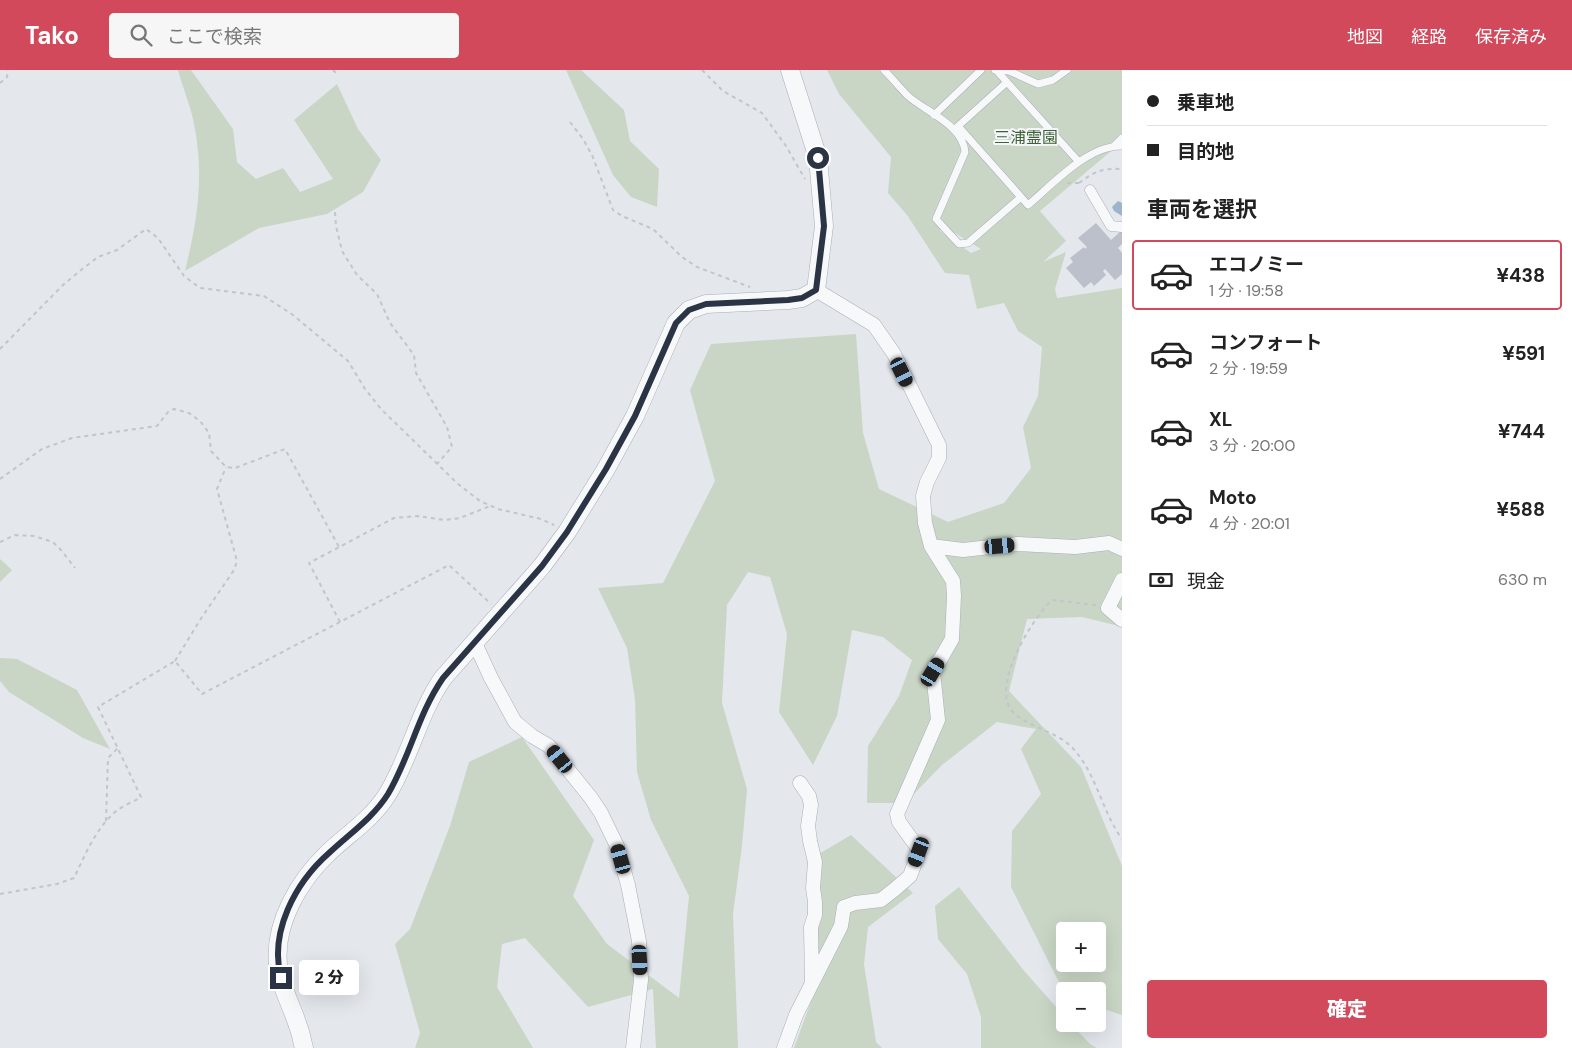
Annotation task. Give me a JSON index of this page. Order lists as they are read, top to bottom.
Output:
{
  "parks": ["三浦霊園"],
  "page": {
    "header": "Tako",
    "search": "ここで検索",
    "nav": ["地図", "経路", "保存済み"],
    "banner": ["乗車地", "目的地"],
    "heading": "車両を選択",
    "list": [
      {
        "name": "エコノミー",
        "note": "1 分 · 19:58",
        "value": "¥438"
      },
      {
        "name": "コンフォート",
        "note": "2 分 · 19:59",
        "value": "¥591"
      },
      {
        "name": "XL",
        "note": "3 分 · 20:00",
        "value": "¥744"
      },
      {
        "name": "Moto",
        "note": "4 分 · 20:01",
        "value": "¥588"
      }
    ],
    "pay": ["現金", "630 m"],
    "map_buttons": ["+", "−"],
    "bubble": "2 分",
    "buttons": "確定"
  }
}
